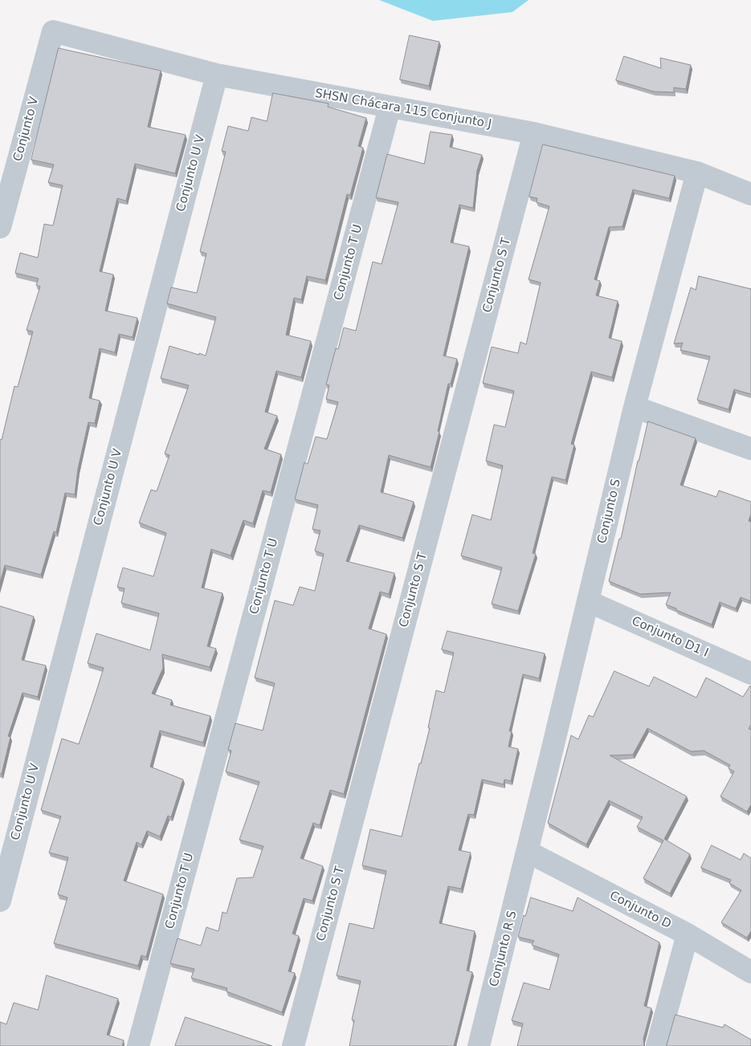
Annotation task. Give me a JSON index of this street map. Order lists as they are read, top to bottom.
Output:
{
  "streets": {
    "street": [
      "SHSN Chácara 115 Conjunto J",
      "Conjunto V",
      "Conjunto U V",
      "Conjunto T U",
      "Conjunto S T",
      "Conjunto S",
      "Conjunto D1 I",
      "Conjunto D",
      "Conjunto R S"
    ]
  },
  "crossings": [
    ["SHSN Chácara 115 Conjunto J", "Conjunto V"],
    ["SHSN Chácara 115 Conjunto J", "Conjunto U V"],
    ["SHSN Chácara 115 Conjunto J", "Conjunto T U"],
    ["SHSN Chácara 115 Conjunto J", "Conjunto S T"],
    ["SHSN Chácara 115 Conjunto J", "Conjunto S"],
    ["Conjunto S", "Conjunto D1 I"],
    ["Conjunto S", "Conjunto D"],
    ["Conjunto S", "Conjunto R S"],
    ["Conjunto D", "Conjunto R S"]
  ]
}
